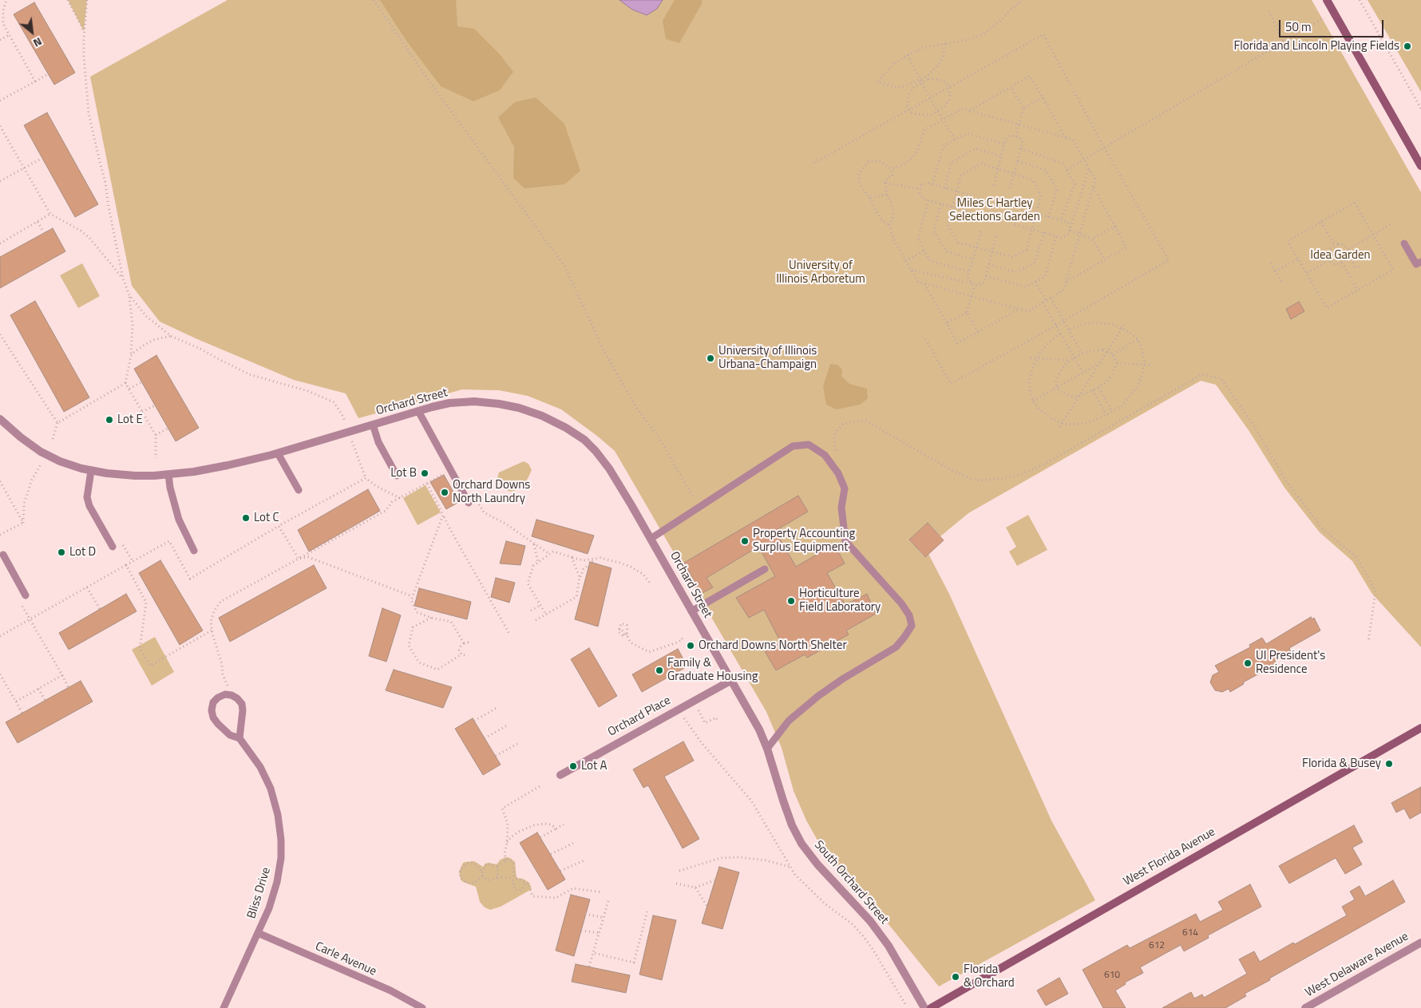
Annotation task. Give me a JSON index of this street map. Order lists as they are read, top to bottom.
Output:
{
  "streets": {
    "main road": ["West Florida Avenue"],
    "street": [
      "Orchard Street",
      "Orchard Place",
      "South Orchard Street",
      "West Delaware Avenue"
    ],
    "lane": ["Bliss Drive", "Carle Avenue"]
  },
  "crossings": [
    ["Orchard Street", "Orchard Place"],
    ["Orchard Street", "South Orchard Street"],
    ["Orchard Place", "South Orchard Street"],
    ["Bliss Drive", "Carle Avenue"]
  ],
  "parks": ["Miles C Hartley Selections Garden", "Idea Garden", "University of Illinois Arboretum"],
  "places": [
    "Florida and Lincoln Playing Fields",
    "University of Illinois Urbana-Champaign",
    "Lot E",
    "Lot B",
    "Orchard Downs North Laundry",
    "Lot C",
    "Property Accounting Surplus Equipment",
    "Lot D",
    "Horticulture Field Laboratory",
    "Orchard Downs North Shelter",
    "UI President's Residence",
    "Family & Graduate Housing",
    "Florida & Busey",
    "Lot A",
    "Florida & Orchard"
  ],
  "house_numbers": ["614", "612", "610"],
  "scale_bar": "50 m",
  "north": "bottom right"
}
